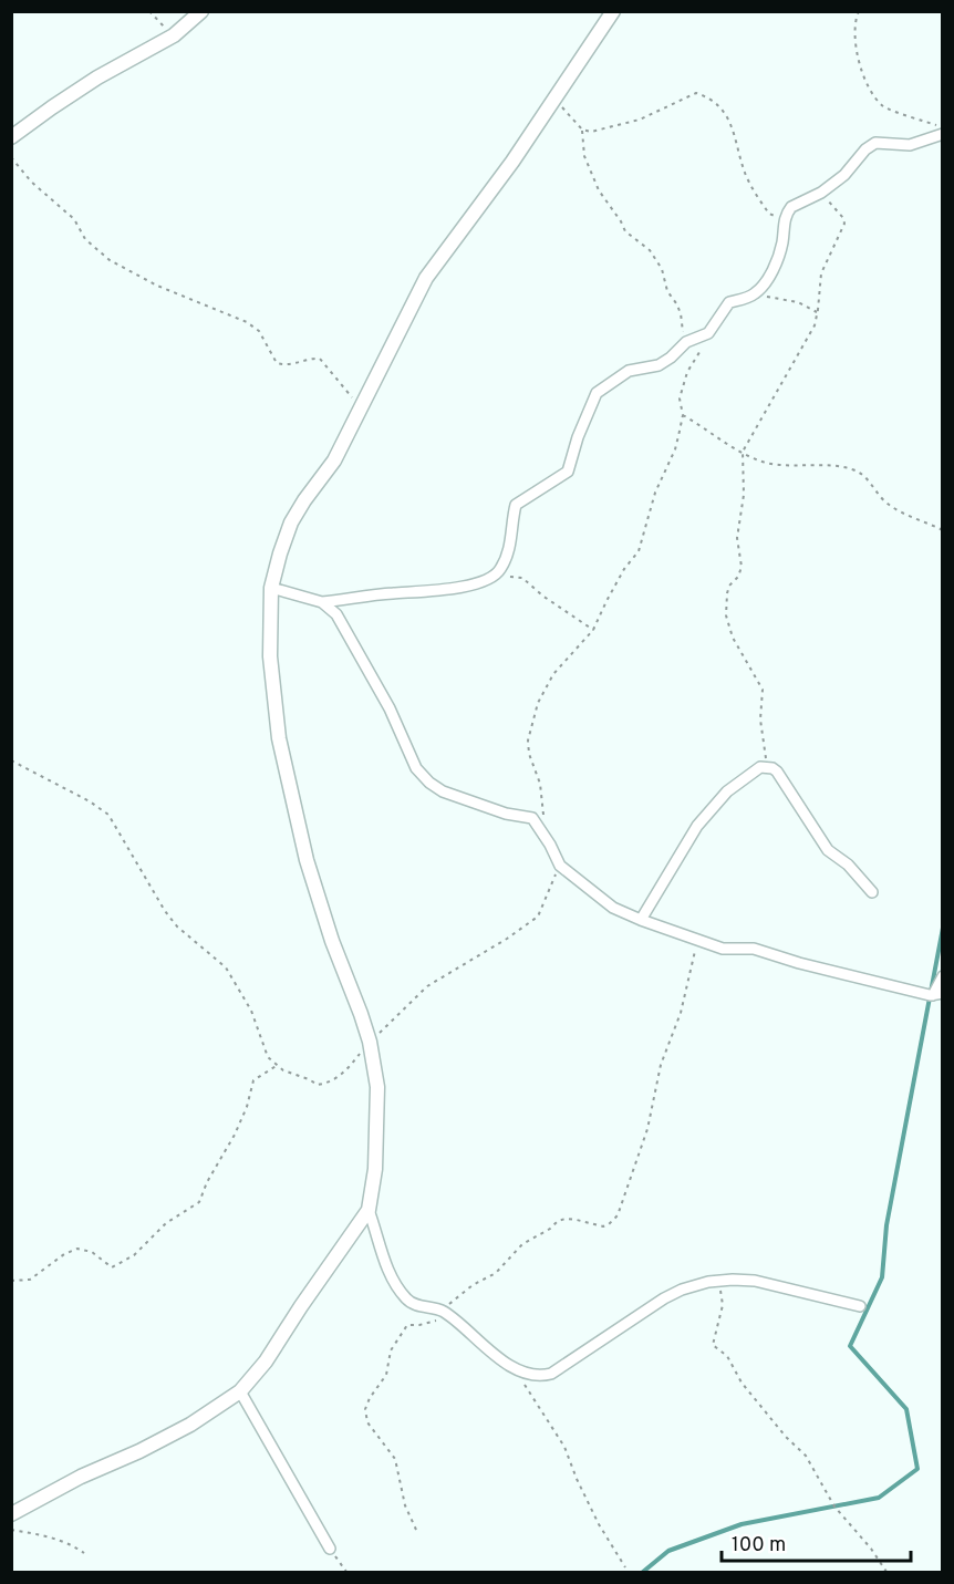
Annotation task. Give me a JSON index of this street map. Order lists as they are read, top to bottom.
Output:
{
  "scale_bar": "100 m"
}
